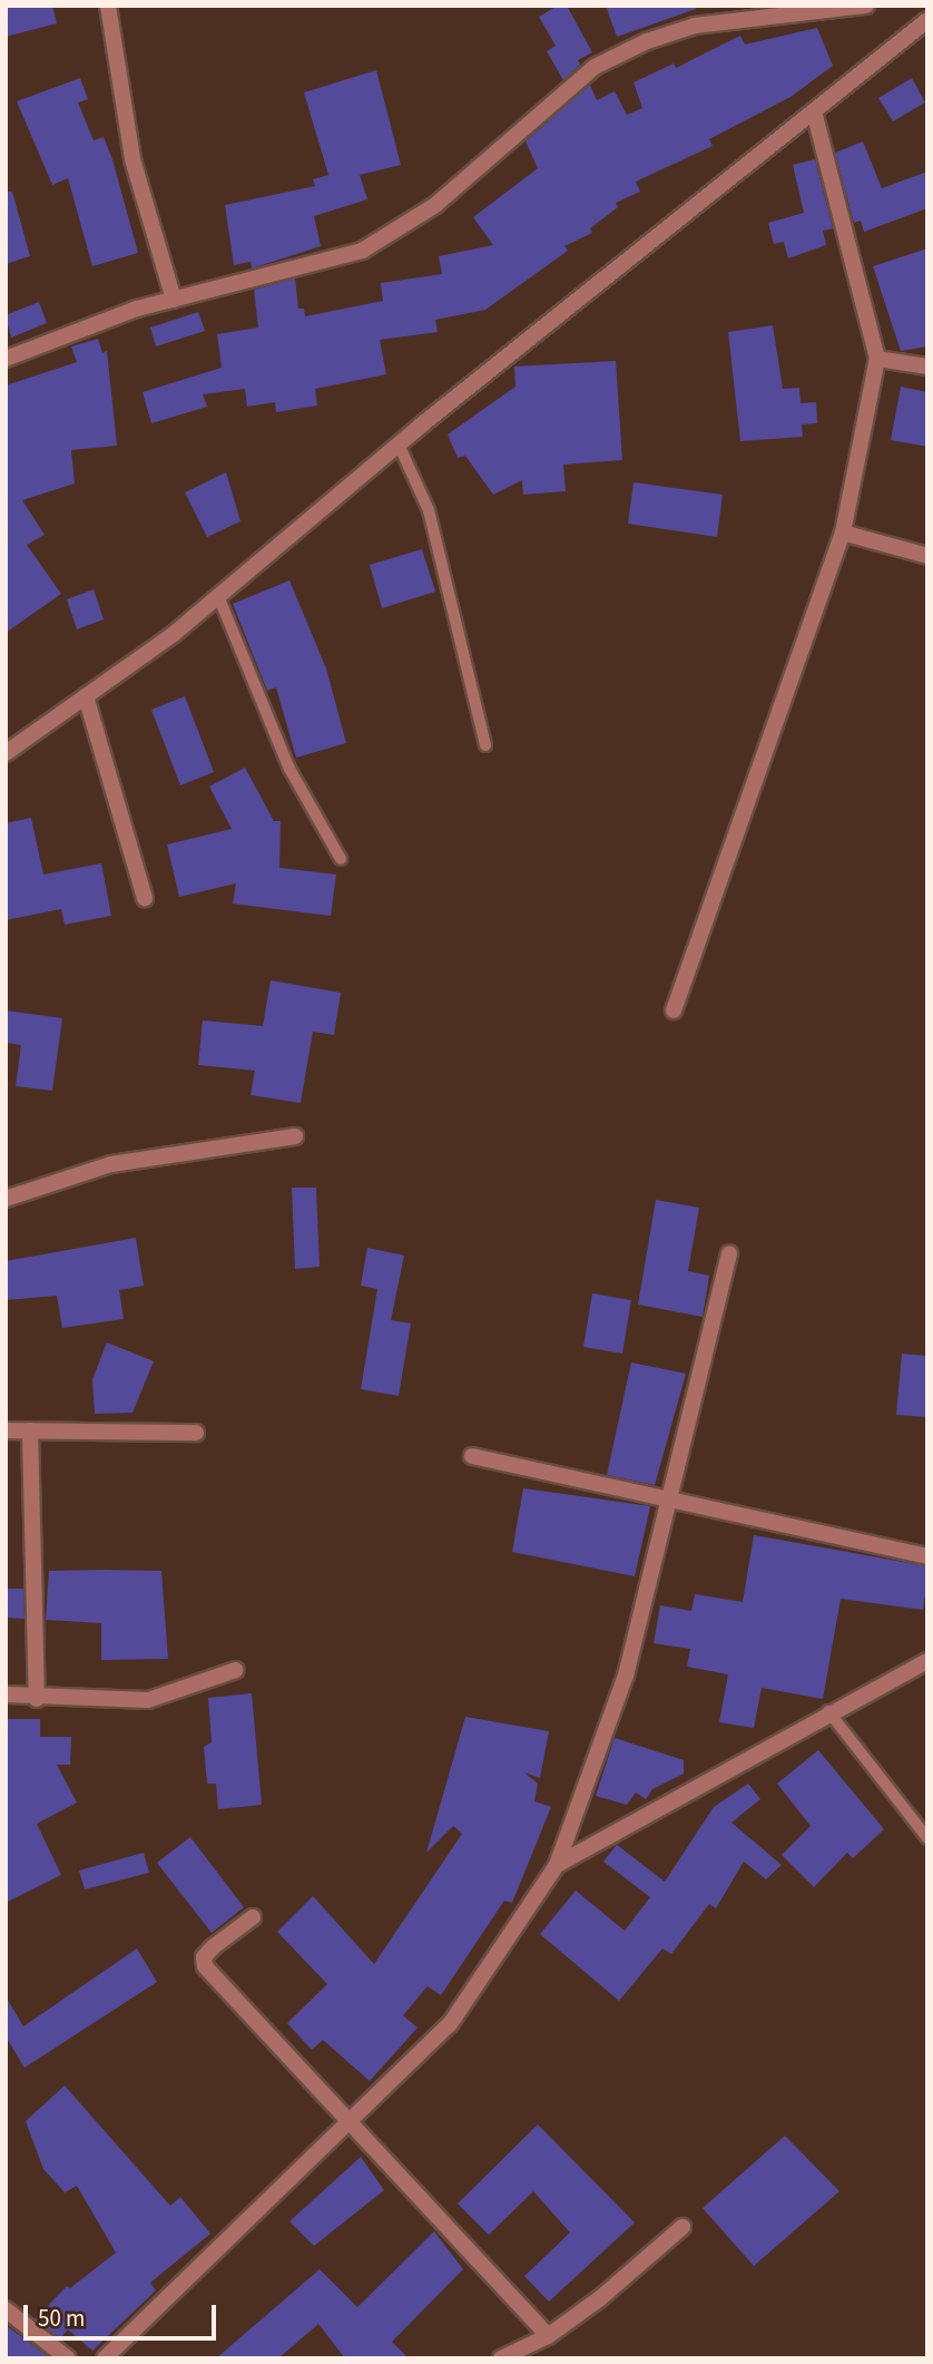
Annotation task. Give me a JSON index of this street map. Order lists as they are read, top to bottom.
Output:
{
  "scale_bar": "50 m"
}
